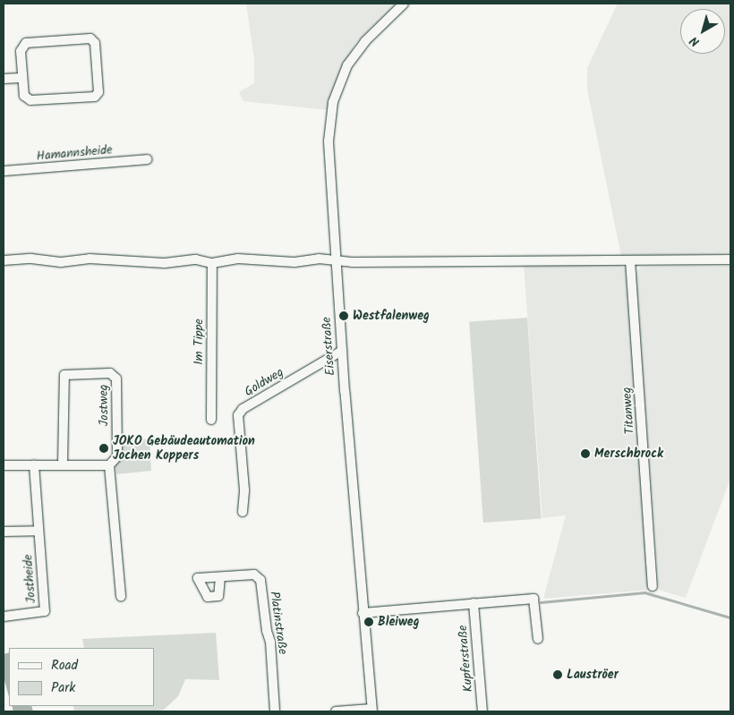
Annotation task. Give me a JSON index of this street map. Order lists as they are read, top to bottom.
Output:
{
  "streets": {
    "street": [
      "Hamannsheide",
      "Im Tippe",
      "Eiserstraße",
      "Goldweg",
      "Jostweg",
      "Titanweg",
      "Jostheide",
      "Platinstraße",
      "Kupferstraße"
    ]
  },
  "crossings": [
    ["Eiserstraße", "Goldweg"]
  ],
  "places": [
    "Westfalenweg",
    "JOKO Gebäudeautomation Jochen Koppers",
    "Merschbrock",
    "Bleiweg",
    "Lauströer"
  ],
  "legend": ["Road", "Park"],
  "north": "bottom left"
}
